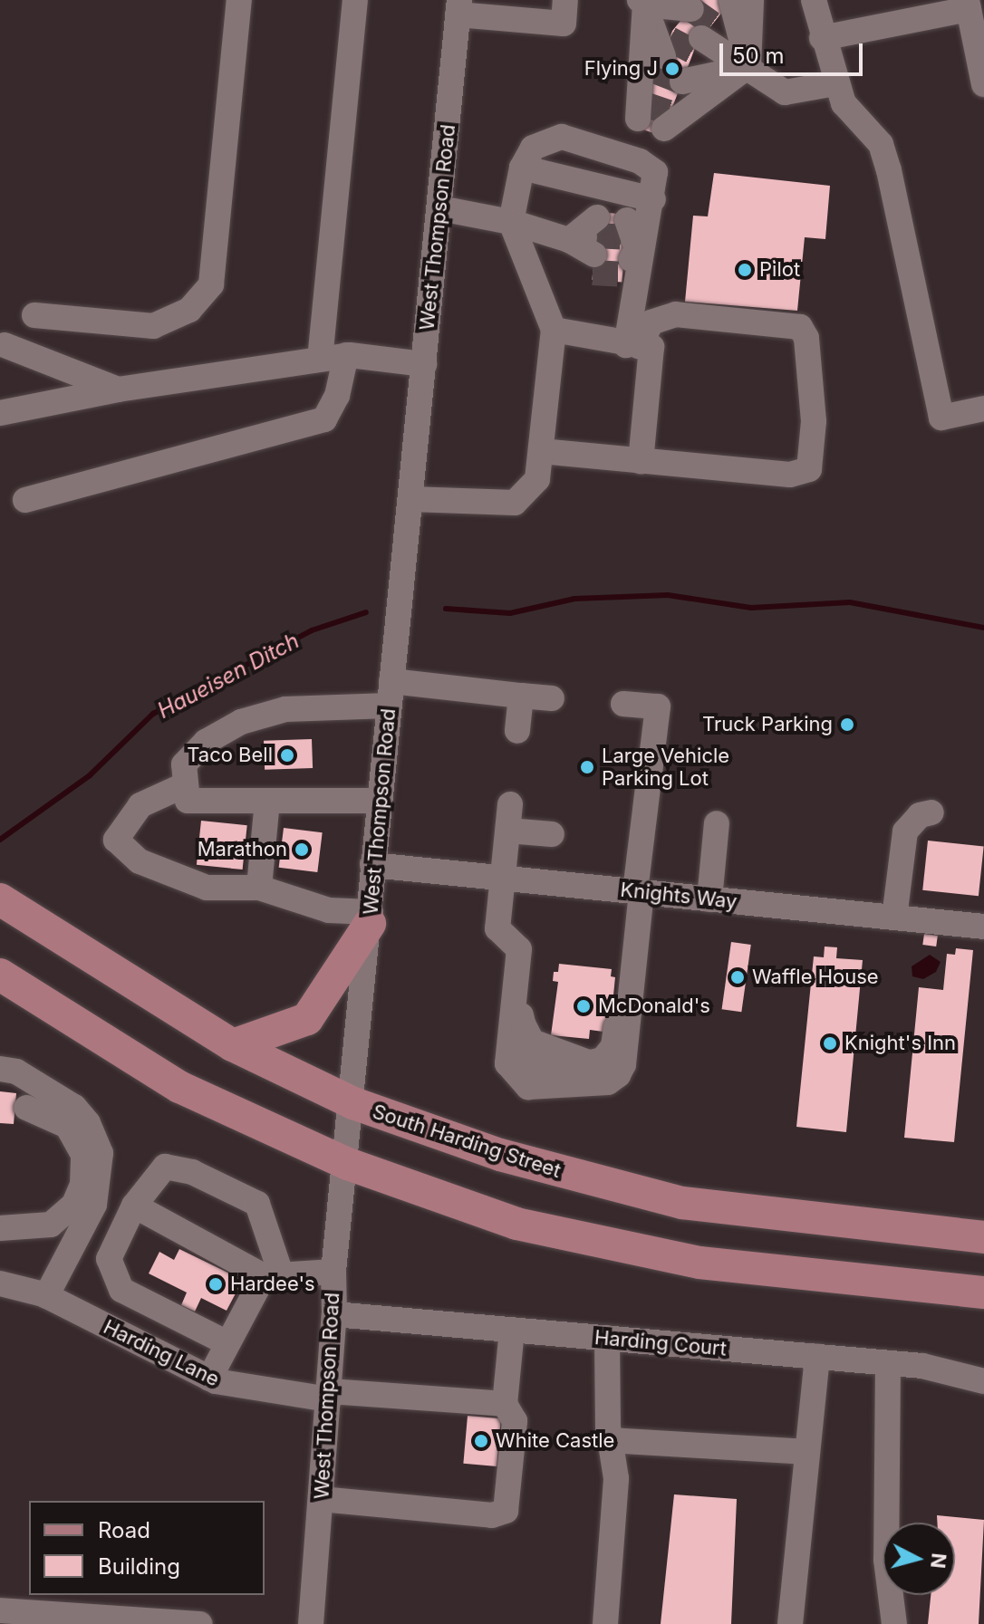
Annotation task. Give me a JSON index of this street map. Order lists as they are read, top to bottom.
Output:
{
  "streets": {
    "main road": ["South Harding Street"],
    "street": [
      "West Thompson Road",
      "Knights Way",
      "Harding Court",
      "Harding Lane"
    ]
  },
  "crossings": [
    ["West Thompson Road", "Knights Way"],
    ["West Thompson Road", "South Harding Street"],
    ["West Thompson Road", "Harding Court"],
    ["West Thompson Road", "Harding Lane"]
  ],
  "water": ["Haueisen Ditch"],
  "places": [
    "Flying J",
    "Pilot",
    "Truck Parking",
    "Taco Bell",
    "Large Vehicle Parking Lot",
    "Marathon",
    "Waffle House",
    "McDonald's",
    "Knight's Inn",
    "Hardee's",
    "White Castle"
  ],
  "legend": ["Road", "Building"],
  "scale_bar": "50 m",
  "north": "right"
}
